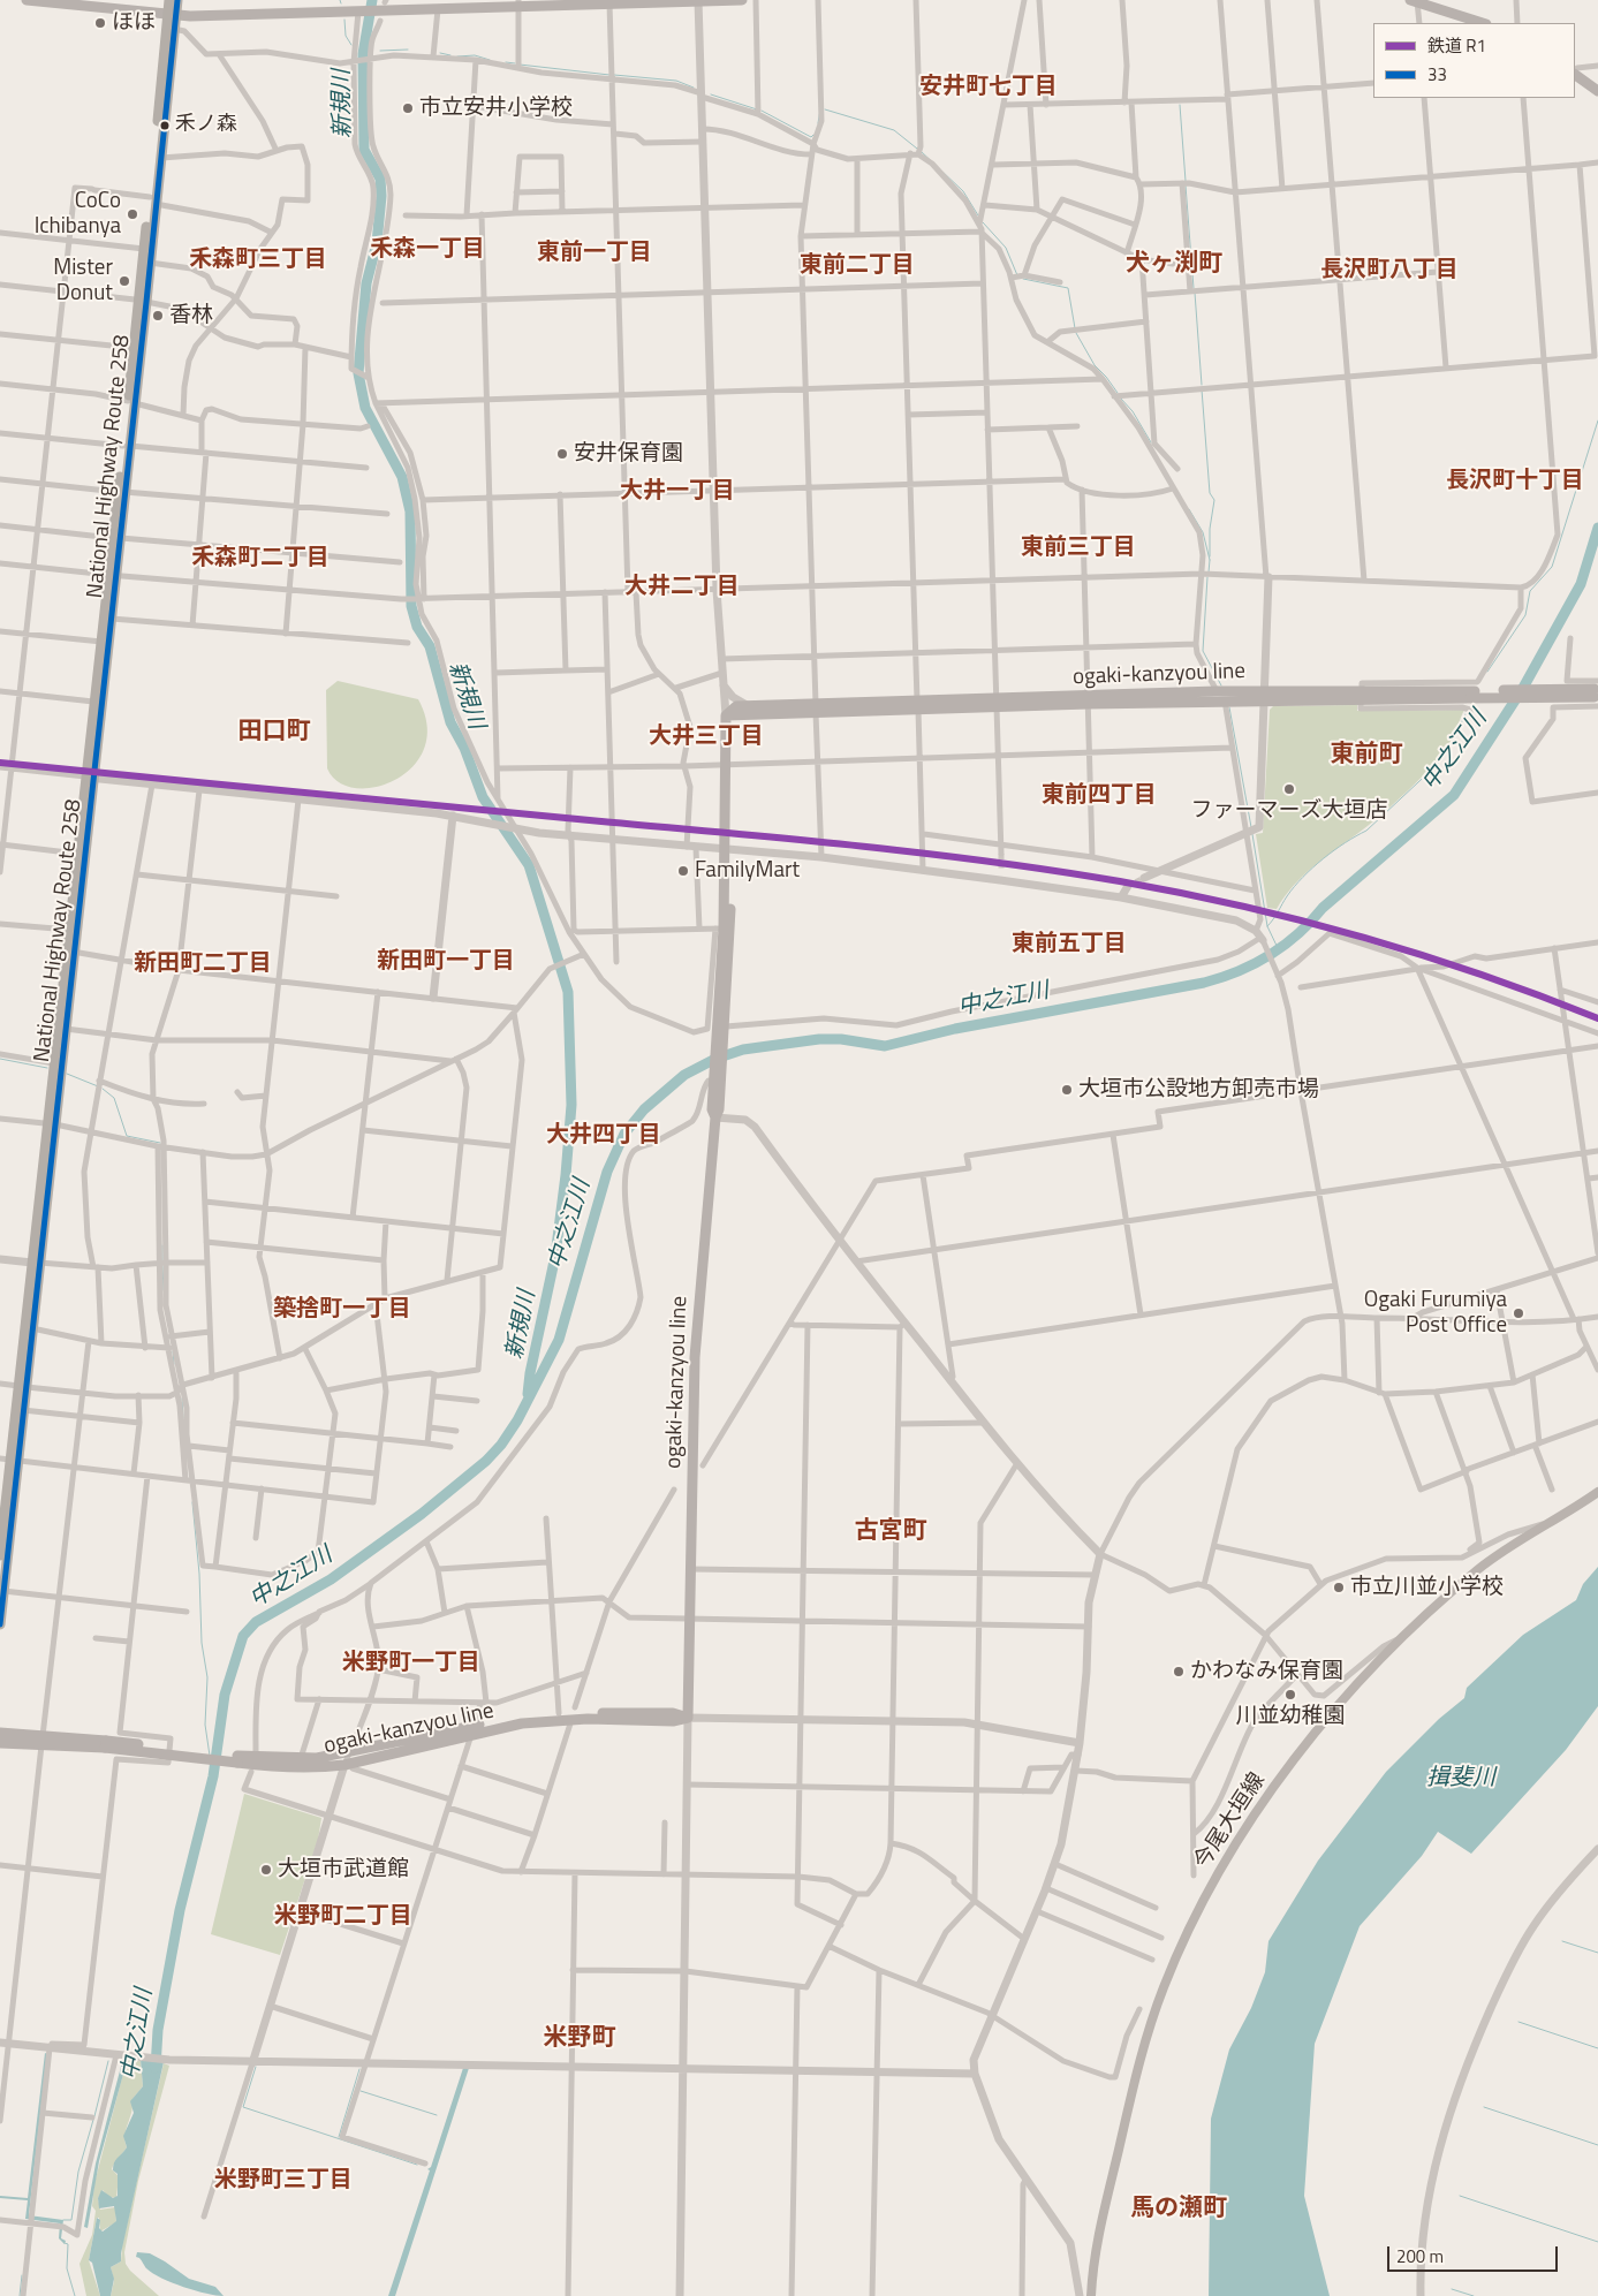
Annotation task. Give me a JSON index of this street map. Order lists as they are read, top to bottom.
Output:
{
  "streets": {
    "highway": ["National Highway Route 258"],
    "main road": ["ogaki-kanzyou line", "今尾大垣線"]
  },
  "districts": [
    "安井町七丁目",
    "禾森一丁目",
    "東前一丁目",
    "禾森町三丁目",
    "犬ヶ渕町",
    "東前二丁目",
    "長沢町八丁目",
    "長沢町十丁目",
    "大井一丁目",
    "東前三丁目",
    "禾森町二丁目",
    "大井二丁目",
    "田口町",
    "大井三丁目",
    "東前町",
    "東前四丁目",
    "東前五丁目",
    "新田町一丁目",
    "新田町二丁目",
    "大井四丁目",
    "築捨町一丁目",
    "古宮町",
    "米野町一丁目",
    "米野町二丁目",
    "米野町",
    "米野町三丁目",
    "馬の瀬町"
  ],
  "water": ["新規川", "中之江川", "揖斐川"],
  "places": [
    "ほほ",
    "市立安井小学校",
    "禾ノ森",
    "CoCo Ichibanya",
    "Mister Donut",
    "香林",
    "安井保育園",
    "ファーマーズ大垣店",
    "FamilyMart",
    "大垣市公設地方卸売市場",
    "Ogaki Furumiya Post Office",
    "市立川並小学校",
    "かわなみ保育園",
    "川並幼稚園",
    "大垣市武道館"
  ],
  "lines": ["transit line 33", "rail line R1"],
  "legend": ["鉄道 R1", "33"],
  "scale_bar": "200 m"
}
